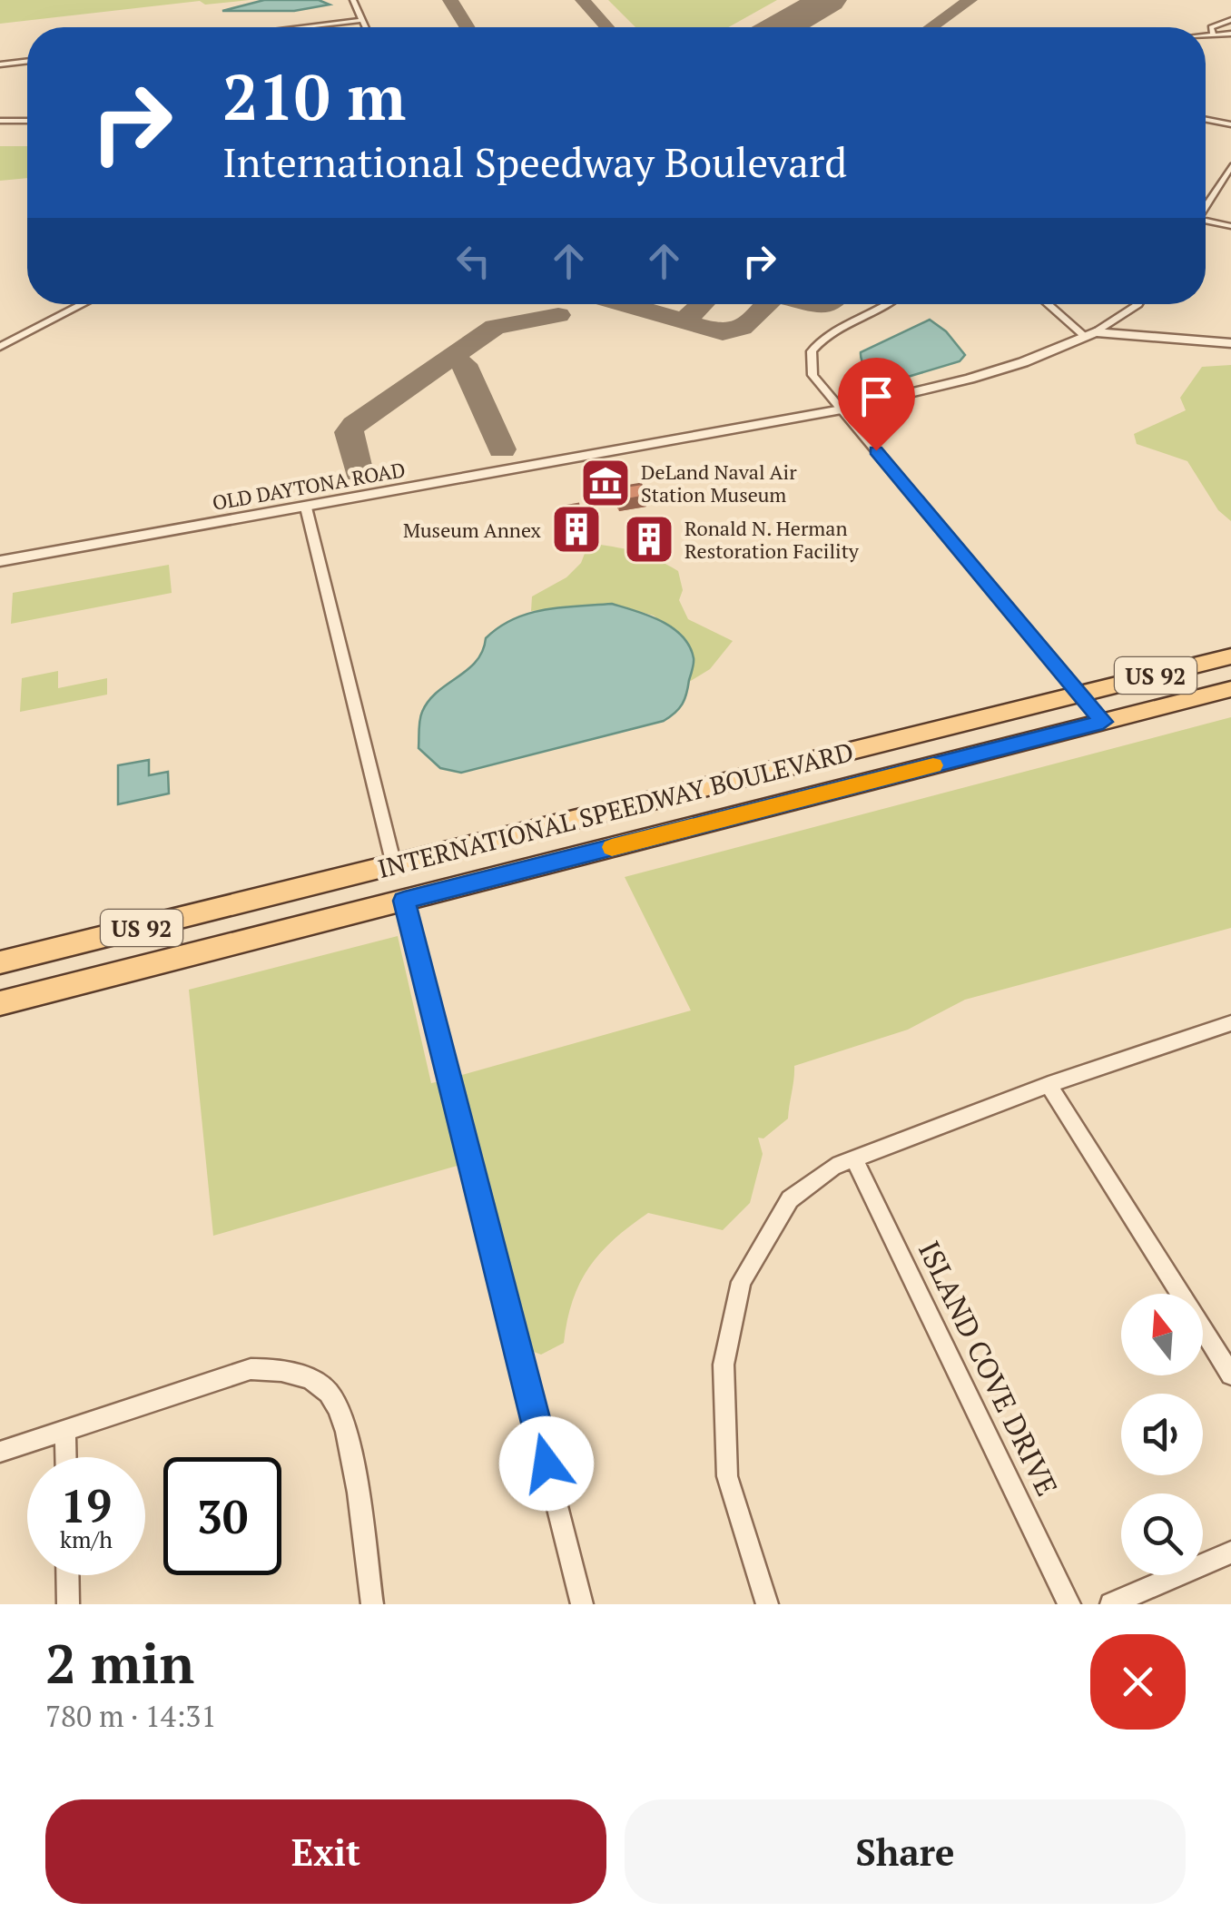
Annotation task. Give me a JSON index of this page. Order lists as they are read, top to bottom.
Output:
{
  "streets": {
    "main road": ["US 92", "INTERNATIONAL SPEEDWAY BOULEVARD"],
    "street": ["OLD DAYTONA ROAD", "ISLAND COVE DRIVE"]
  },
  "places": {
    "museum": ["DeLand Naval Air Station Museum"],
    "building": ["Museum Annex", "Ronald N. Herman Restoration Facility"]
  },
  "north": "top",
  "page": {
    "turn": ["210 m", "International Speedway Boulevard"],
    "speed": "19 km/h",
    "limit": "30",
    "heading": ["2 min", "780 m · 14:31"],
    "buttons": ["Exit", "Share"]
  }
}
